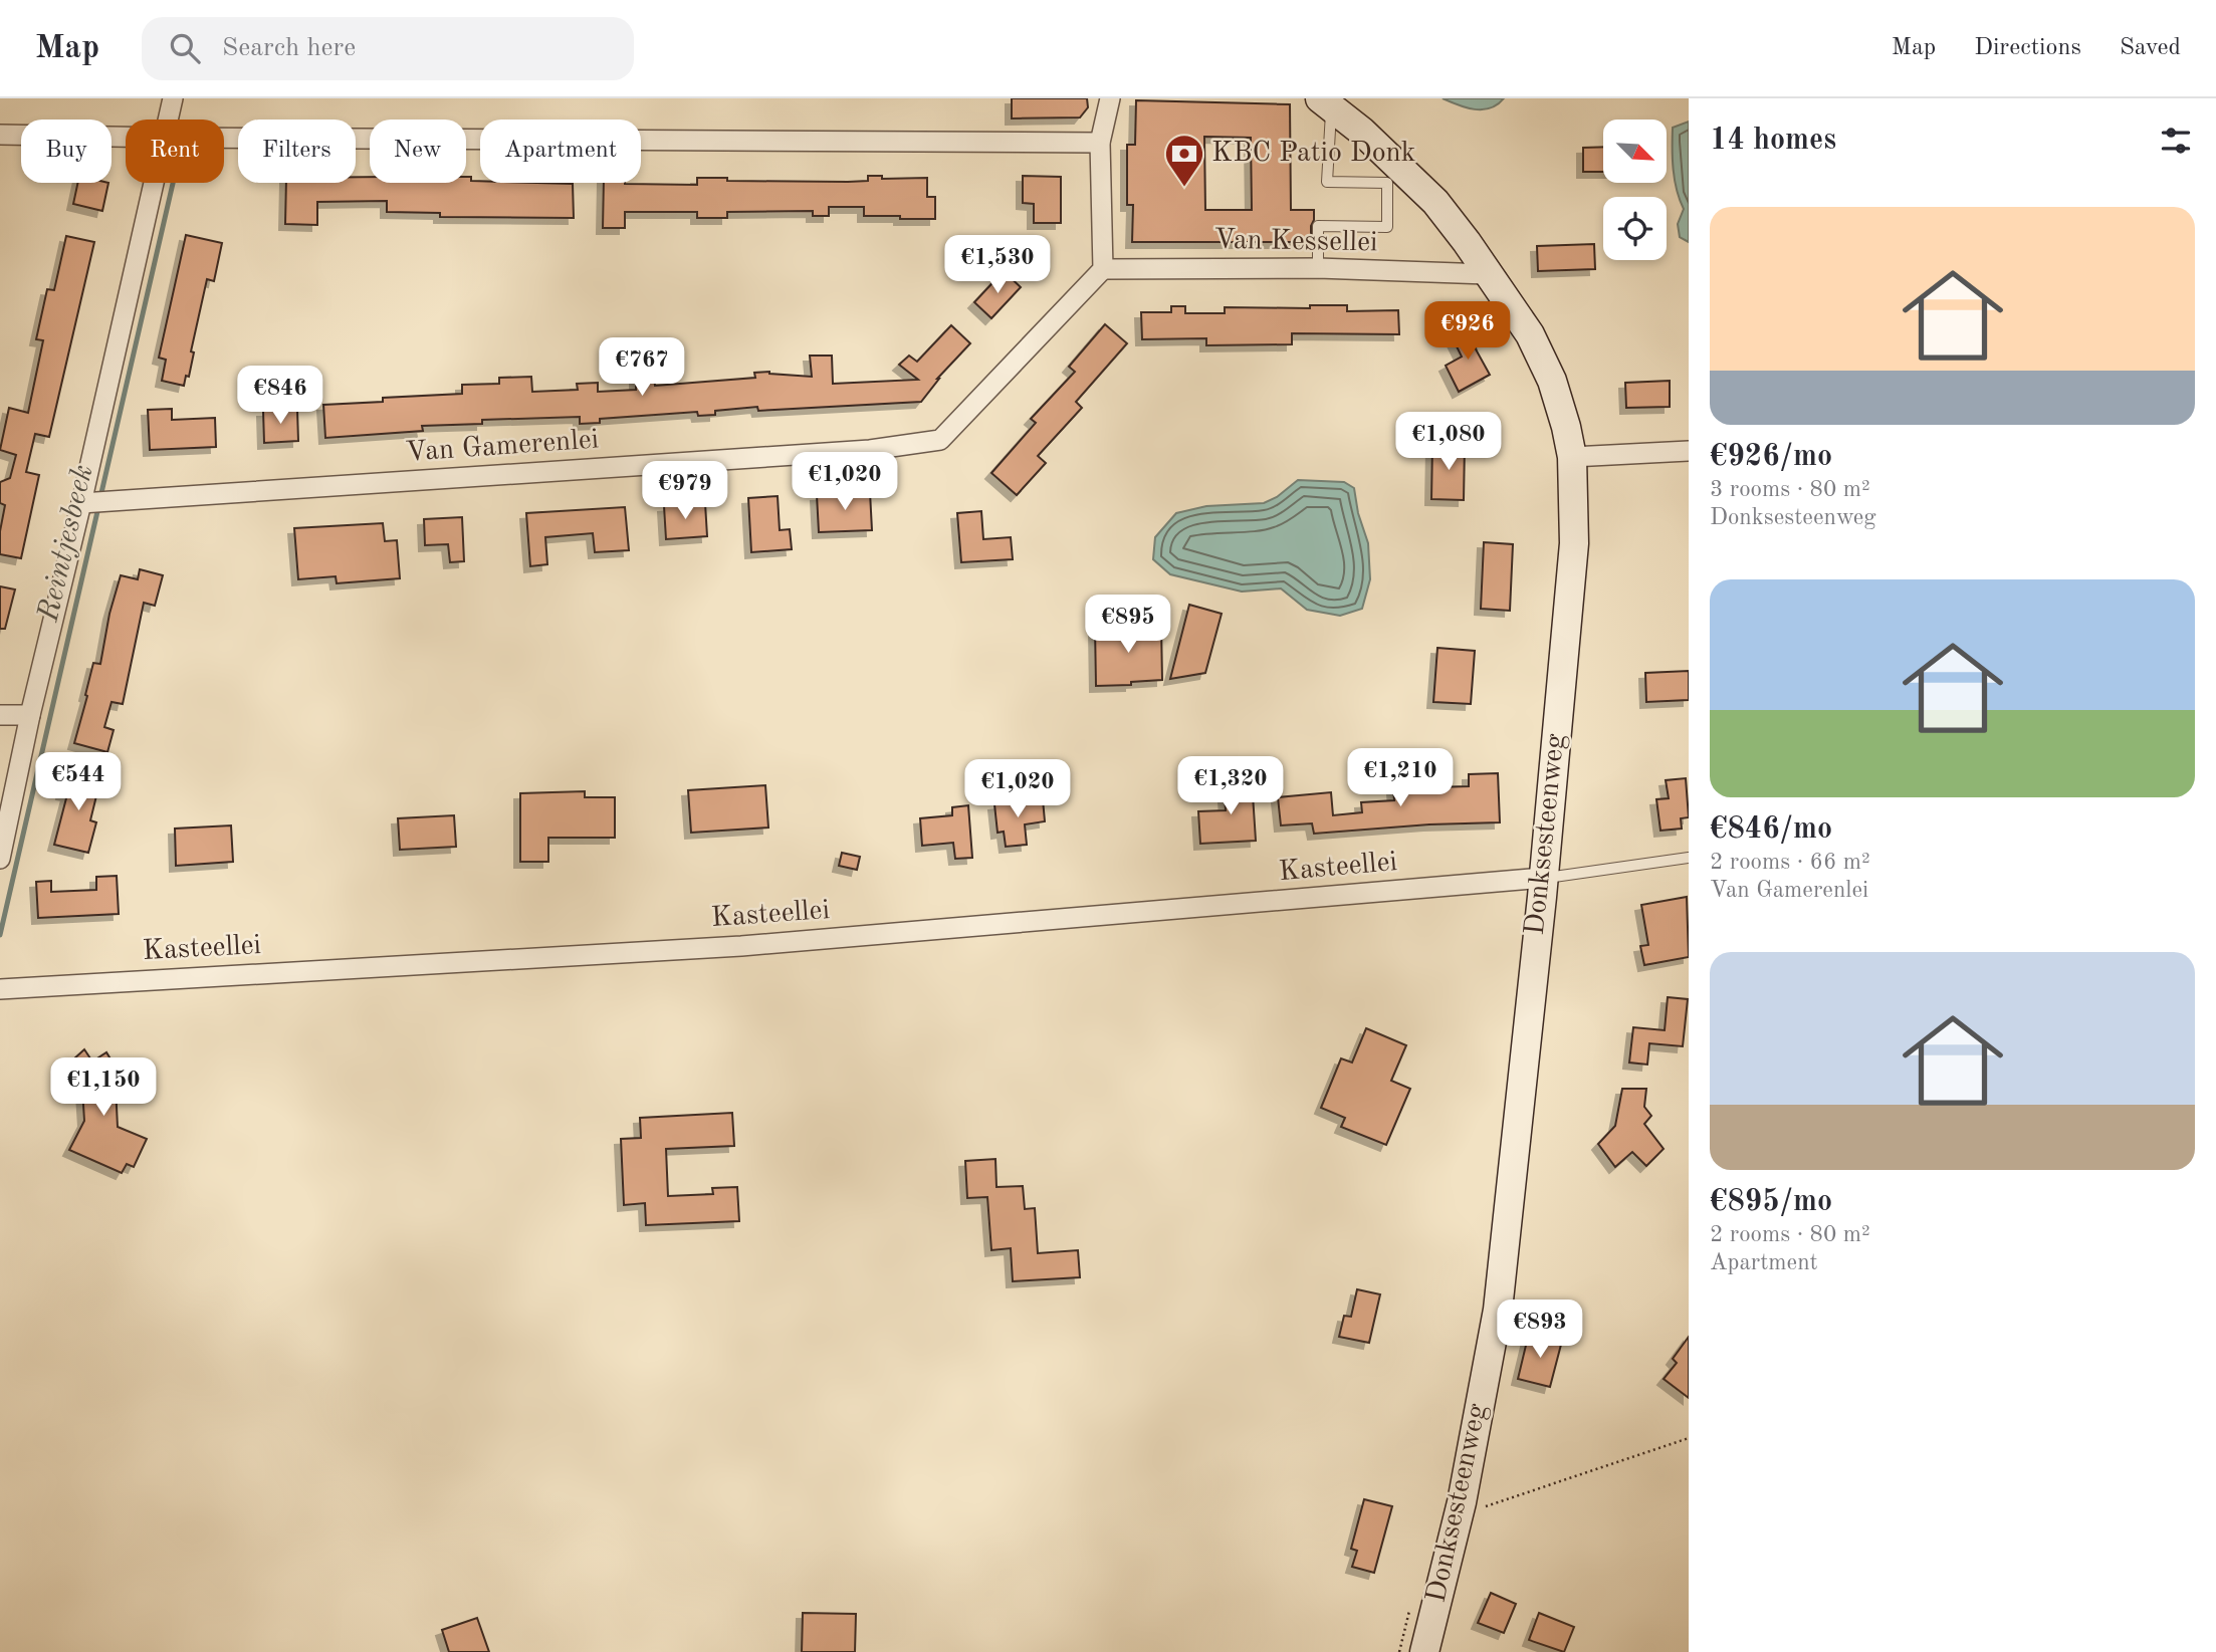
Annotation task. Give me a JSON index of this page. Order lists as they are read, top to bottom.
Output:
{
  "streets": {
    "street": [
      "Van Kessellei",
      "Van Gamerenlei",
      "Donksesteenweg",
      "Kasteellei"
    ]
  },
  "crossings": [
    ["Van Kessellei", "Van Gamerenlei"],
    ["Van Kessellei", "Donksesteenweg"],
    ["Donksesteenweg", "Kasteellei"]
  ],
  "water": ["Reintjesbeek"],
  "places": {
    "bank": ["KBC Patio Donk"]
  },
  "north": "bottom right",
  "page": {
    "header": "Map",
    "search": "Search here",
    "nav": ["Map", "Directions", "Saved"],
    "heading": "14 homes",
    "chip": [
      "Buy",
      "Rent",
      "Filters",
      "New",
      "Apartment"
    ],
    "list": [
      {
        "name": "€926/mo",
        "note": "3 rooms · 80 m² · Donksesteenweg"
      },
      {
        "name": "€846/mo",
        "note": "2 rooms · 66 m² · Van Gamerenlei"
      },
      {
        "name": "€895/mo",
        "note": "2 rooms · 80 m² · Apartment"
      }
    ],
    "price": [
      "€1,530",
      "€926",
      "€767",
      "€846",
      "€1,080",
      "€1,020",
      "€979",
      "€895",
      "€1,210",
      "€544",
      "€1,320",
      "€1,020",
      "€1,150",
      "€893"
    ]
  }
}
